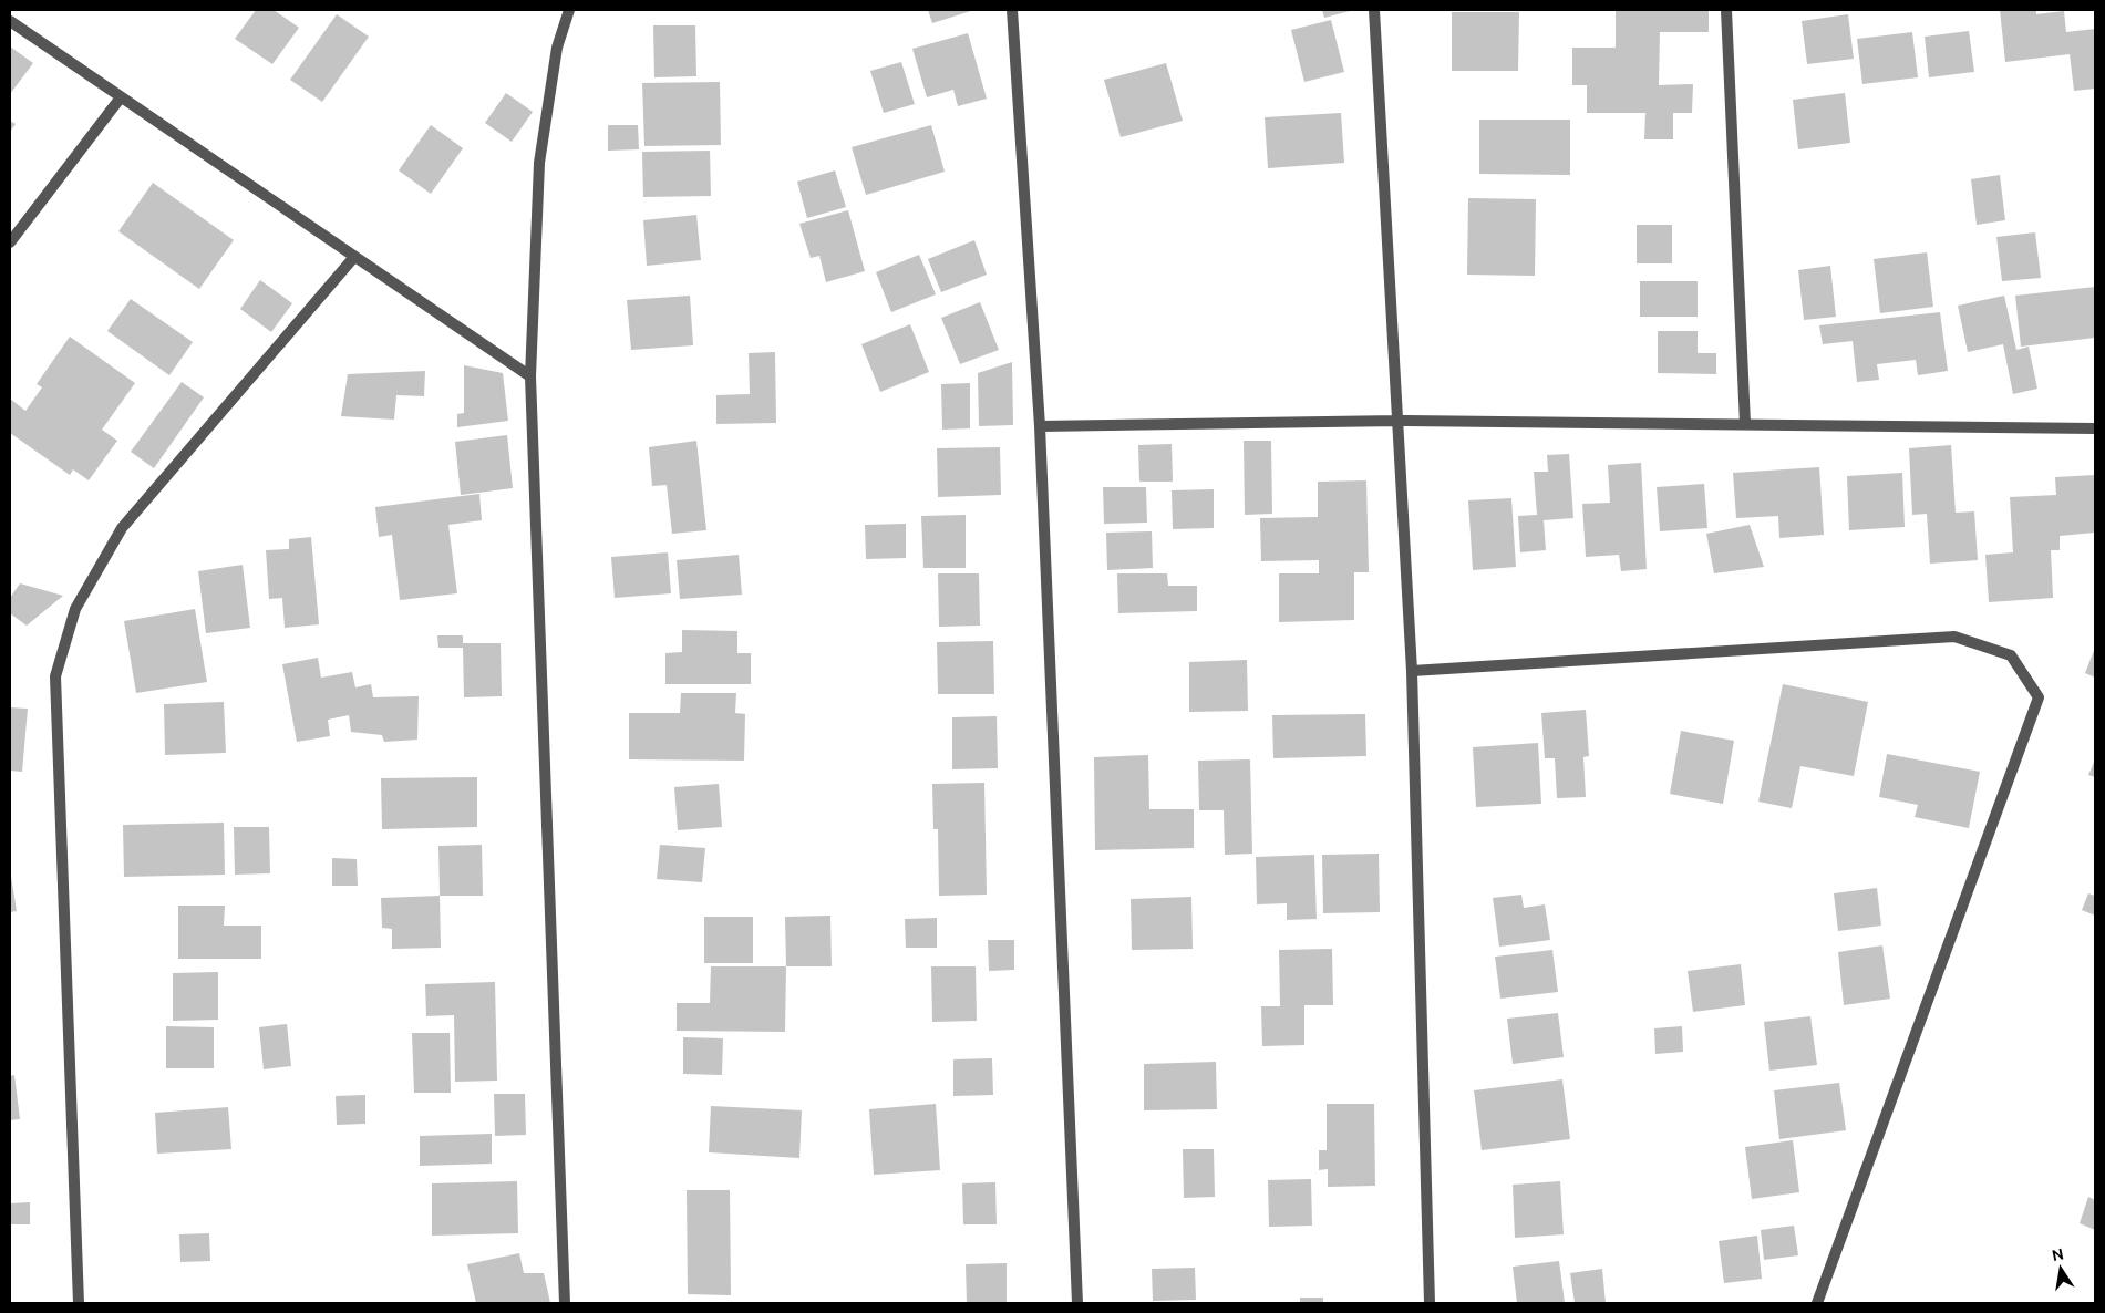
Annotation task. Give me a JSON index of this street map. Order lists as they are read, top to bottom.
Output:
{
  "north": "top"
}
